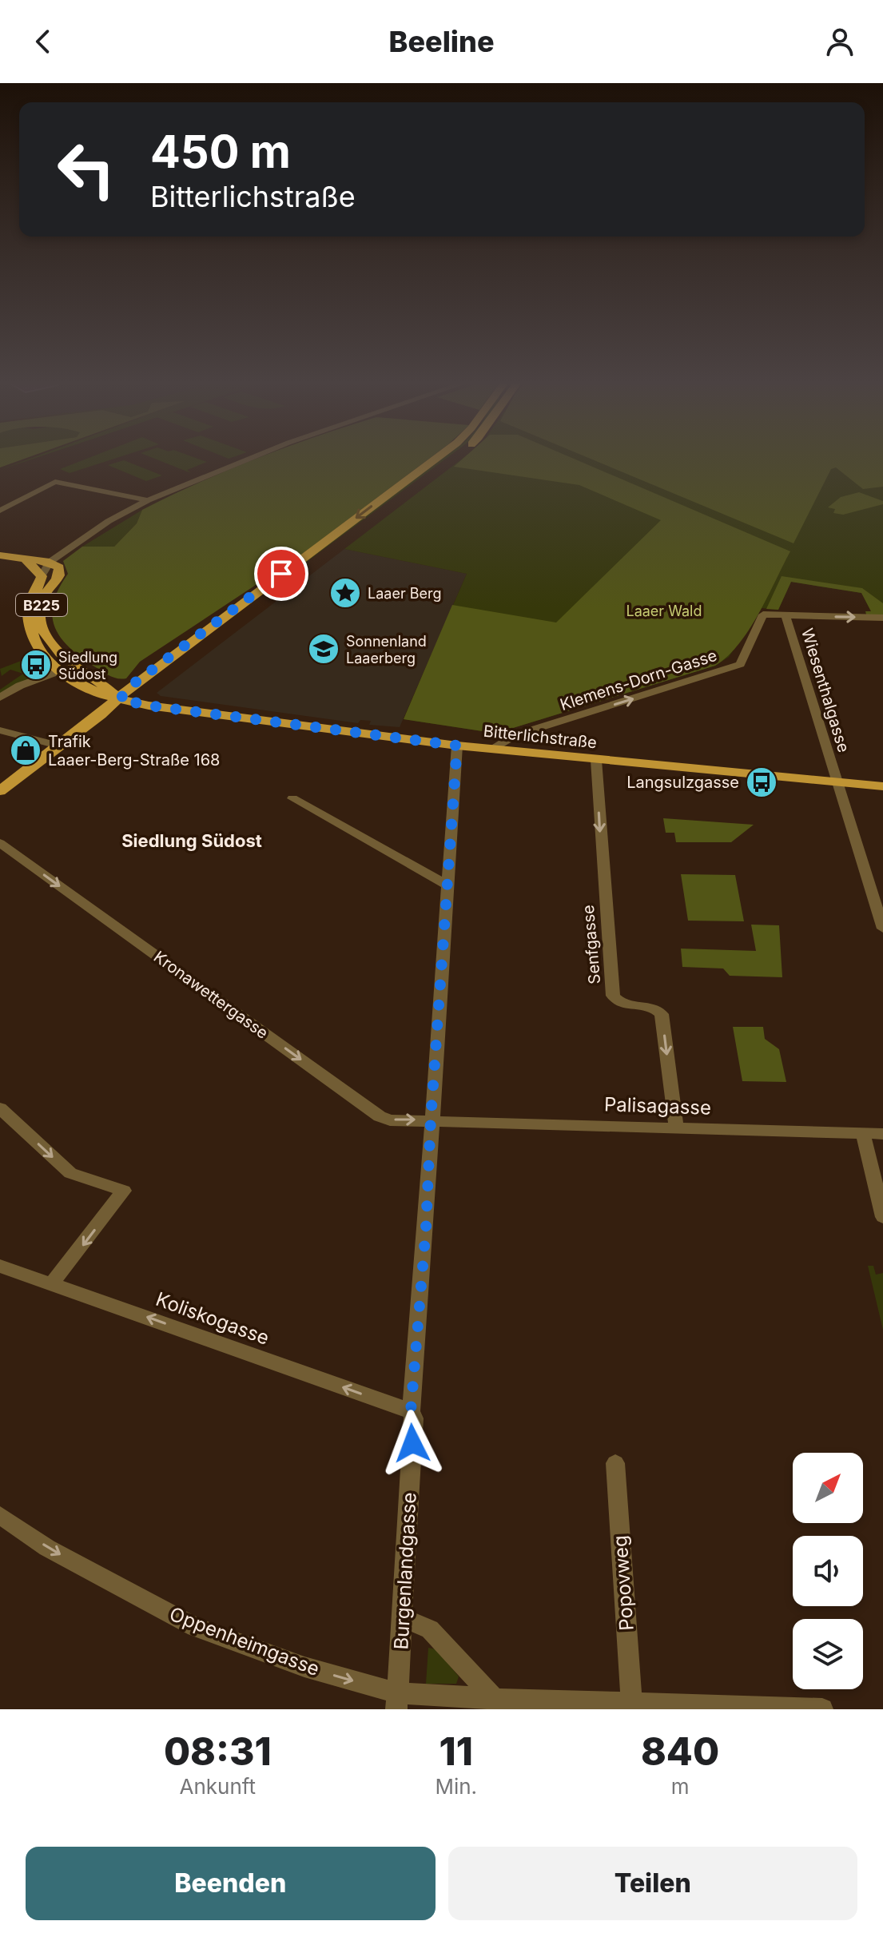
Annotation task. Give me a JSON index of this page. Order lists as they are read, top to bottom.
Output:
{
  "streets": {
    "main road": ["B225", "Bitterlichstraße"],
    "street": [
      "Klemens-Dorn-Gasse",
      "Wiesenthalgasse",
      "Senfgasse",
      "Kronawettergasse",
      "Palisagasse",
      "Koliskogasse",
      "Burgenlandgasse",
      "Popovweg",
      "Oppenheimgasse"
    ]
  },
  "crossings": [
    ["B225", "Bitterlichstraße"],
    ["Klemens-Dorn-Gasse", "Wiesenthalgasse"],
    ["Klemens-Dorn-Gasse", "Bitterlichstraße"],
    ["Wiesenthalgasse", "Bitterlichstraße"],
    ["Bitterlichstraße", "Senfgasse"],
    ["Bitterlichstraße", "Burgenlandgasse"],
    ["Senfgasse", "Palisagasse"],
    ["Kronawettergasse", "Palisagasse"],
    ["Kronawettergasse", "Burgenlandgasse"],
    ["Palisagasse", "Burgenlandgasse"],
    ["Koliskogasse", "Burgenlandgasse"],
    ["Burgenlandgasse", "Oppenheimgasse"],
    ["Popovweg", "Oppenheimgasse"]
  ],
  "one_way": [
    "Klemens-Dorn-Gasse",
    "Senfgasse",
    "Kronawettergasse",
    "Koliskogasse",
    "Oppenheimgasse"
  ],
  "districts": ["Siedlung Südost"],
  "parks": ["Laaer Wald"],
  "places": {
    "place": ["Laaer Berg"],
    "school or university": ["Sonnenland Laaerberg"],
    "bus stop": ["Siedlung Südost", "Langsulzgasse"],
    "shop": ["Trafik Laaer-Berg-Straße 168"]
  },
  "north": "top right",
  "page": {
    "header": "Beeline",
    "turn": ["450 m", "Bitterlichstraße"],
    "eta": [
      "08:31",
      "Ankunft",
      "11",
      "Min.",
      "840",
      "m"
    ],
    "buttons": ["Beenden", "Teilen"]
  }
}
